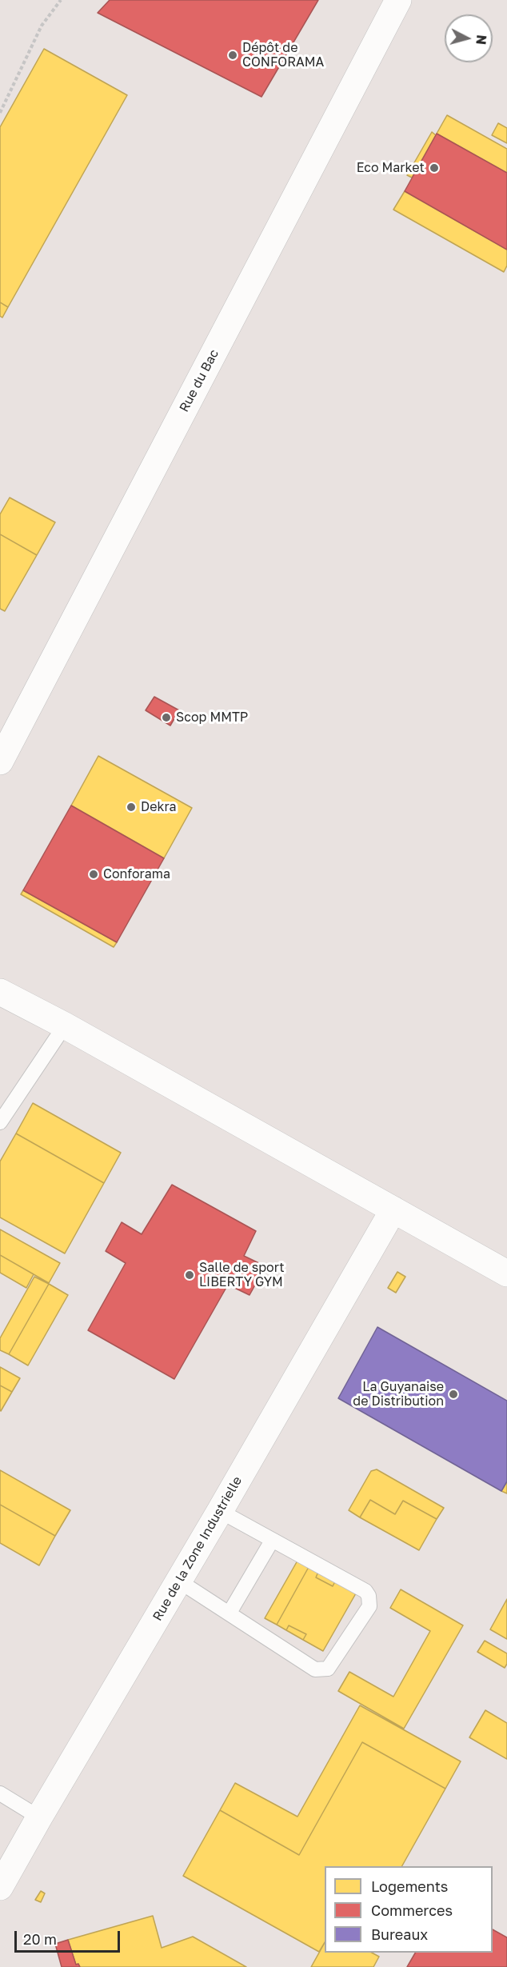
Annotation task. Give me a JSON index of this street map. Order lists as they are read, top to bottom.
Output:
{
  "streets": {
    "street": ["Rue du Bac", "Rue de la Zone Industrielle"]
  },
  "places": [
    "Dépôt de CONFORAMA",
    "Eco Market",
    "Scop MMTP",
    "Dekra",
    "Conforama",
    "Salle de sport LIBERTY GYM",
    "La Guyanaise de Distribution"
  ],
  "legend": ["Logements", "Commerces", "Bureaux"],
  "scale_bar": "20 m",
  "north": "right"
}
